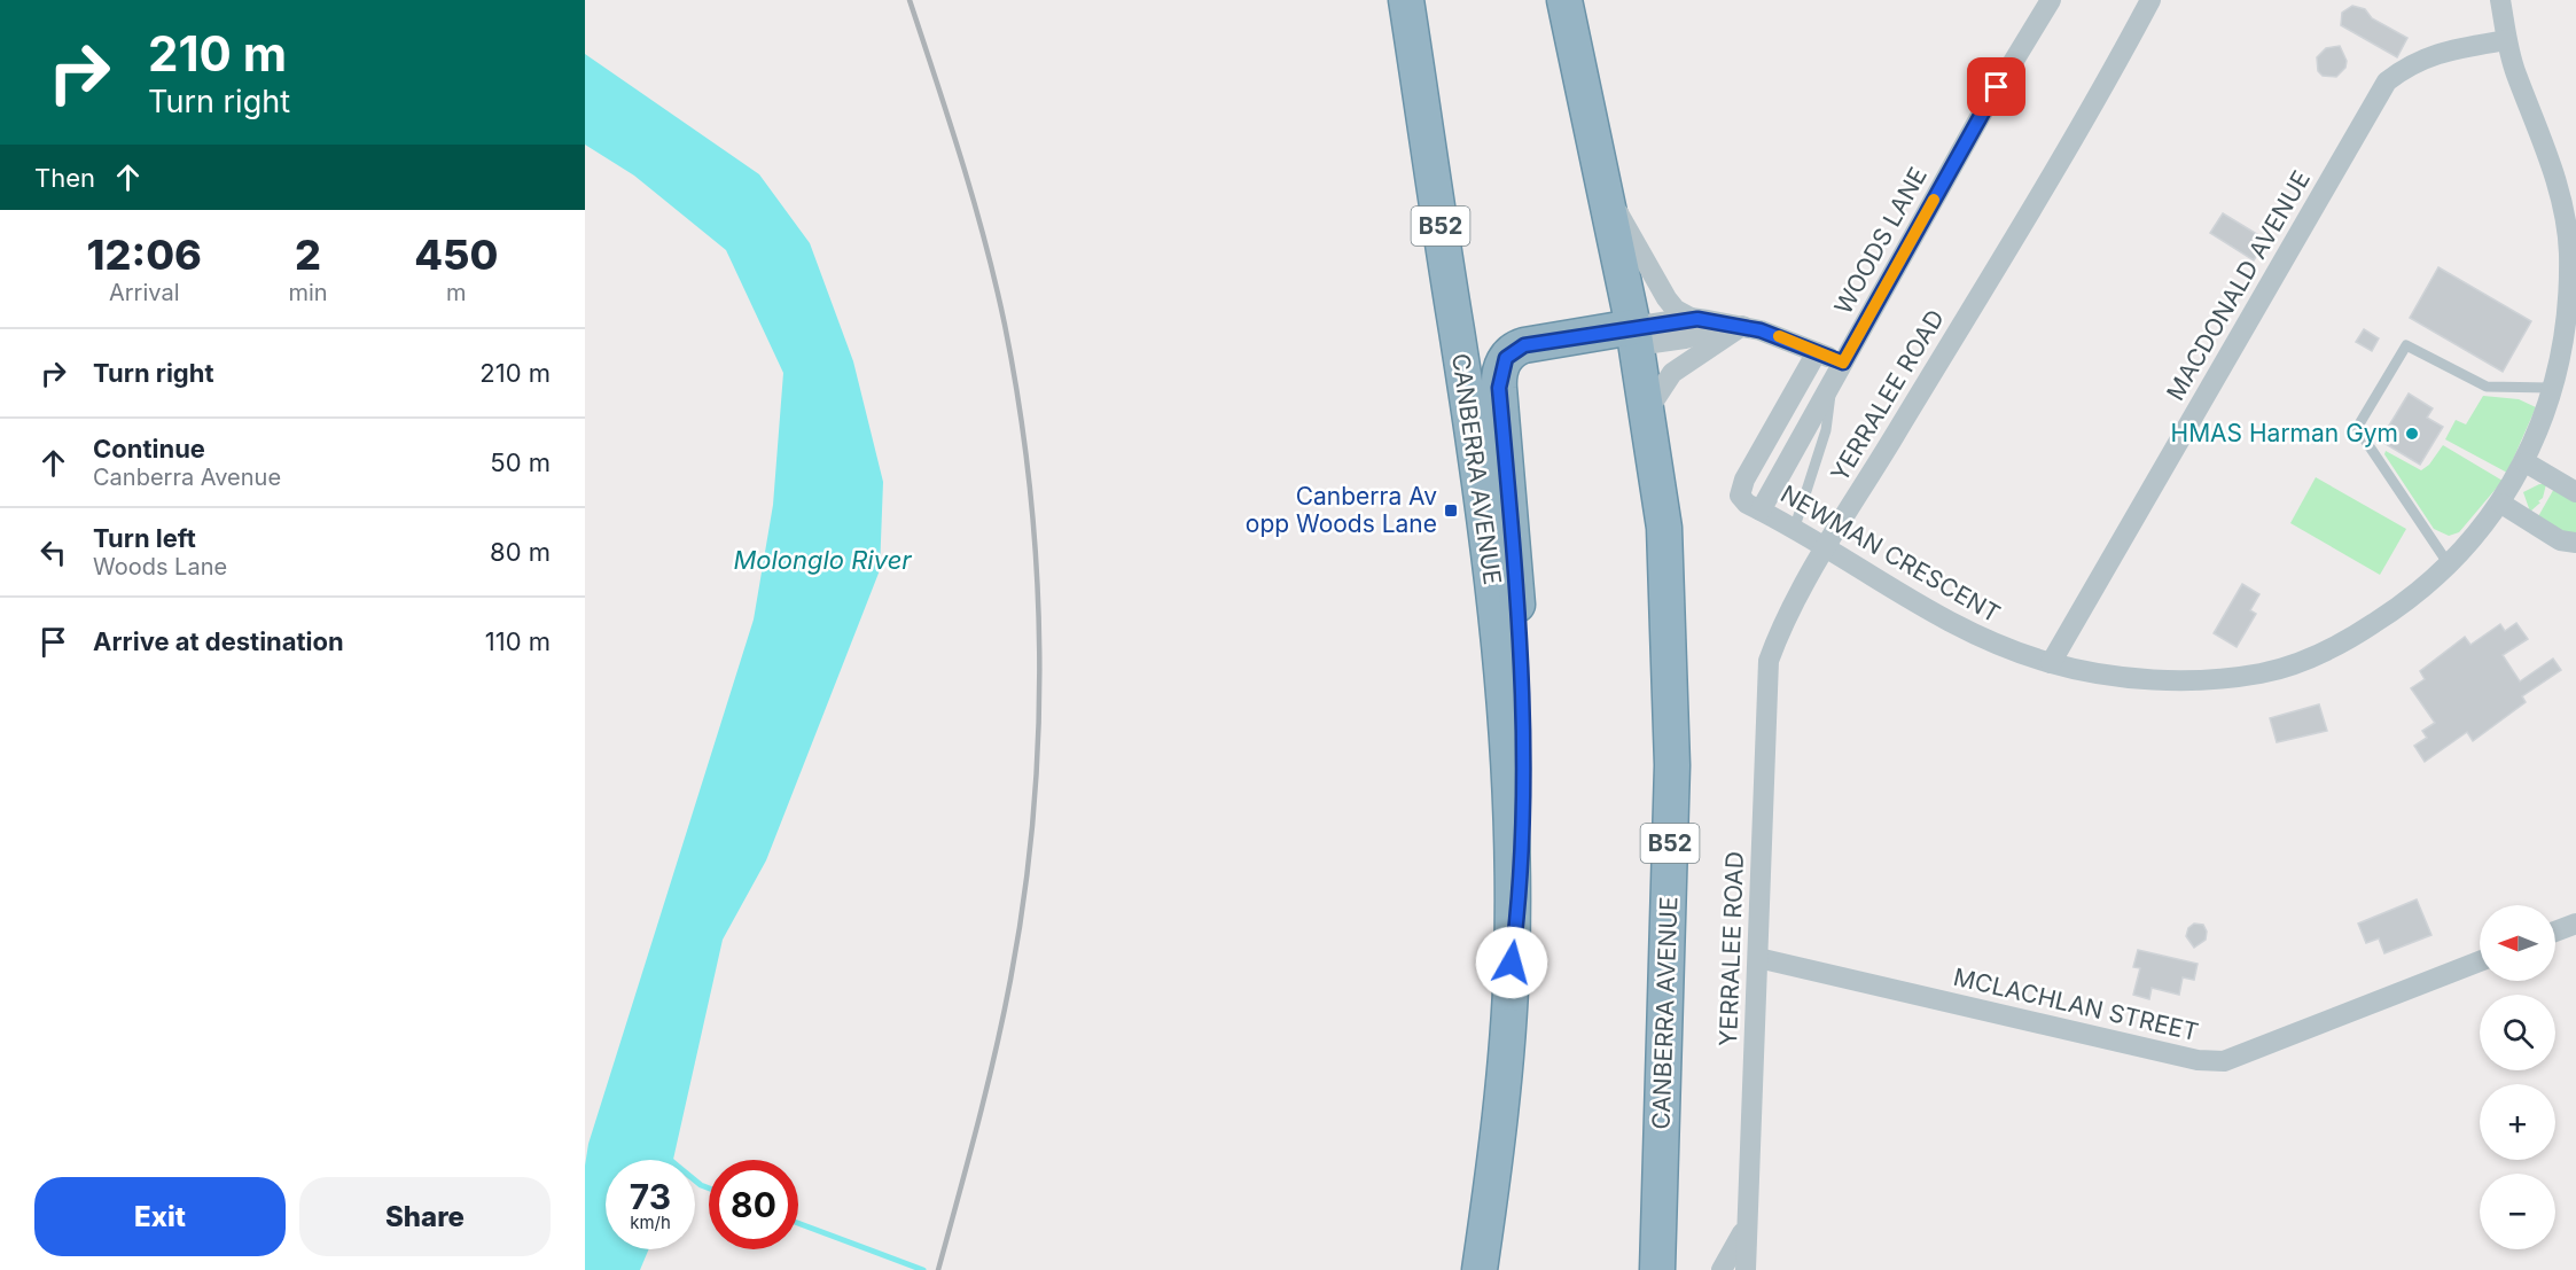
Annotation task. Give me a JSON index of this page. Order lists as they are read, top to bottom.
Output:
{
  "streets": {
    "highway": ["B52", "CANBERRA AVENUE"],
    "street": [
      "WOODS LANE",
      "MACDONALD AVENUE",
      "YERRALEE ROAD",
      "NEWMAN CRESCENT",
      "MCLACHLAN STREET"
    ]
  },
  "crossings": [
    ["WOODS LANE", "NEWMAN CRESCENT"],
    ["MACDONALD AVENUE", "NEWMAN CRESCENT"],
    ["YERRALEE ROAD", "NEWMAN CRESCENT"],
    ["YERRALEE ROAD", "MCLACHLAN STREET"]
  ],
  "water": ["Molonglo River"],
  "places": {
    "other": ["HMAS Harman Gym"],
    "transit": ["Canberra Av opp Woods Lane"]
  },
  "north": "left",
  "page": {
    "turn": ["210 m", "Turn right"],
    "then": "Then",
    "eta": [
      "12:06",
      "Arrival",
      "2",
      "min",
      "450",
      "m"
    ],
    "list": [
      {
        "name": "Turn right",
        "value": "210 m"
      },
      {
        "name": "Continue",
        "note": "Canberra Avenue",
        "value": "50 m"
      },
      {
        "name": "Turn left",
        "note": "Woods Lane",
        "value": "80 m"
      },
      {
        "name": "Arrive at destination",
        "value": "110 m"
      }
    ],
    "map_buttons": ["+", "−"],
    "speed": "73 km/h",
    "limit": "80",
    "buttons": ["Exit", "Share"]
  }
}
